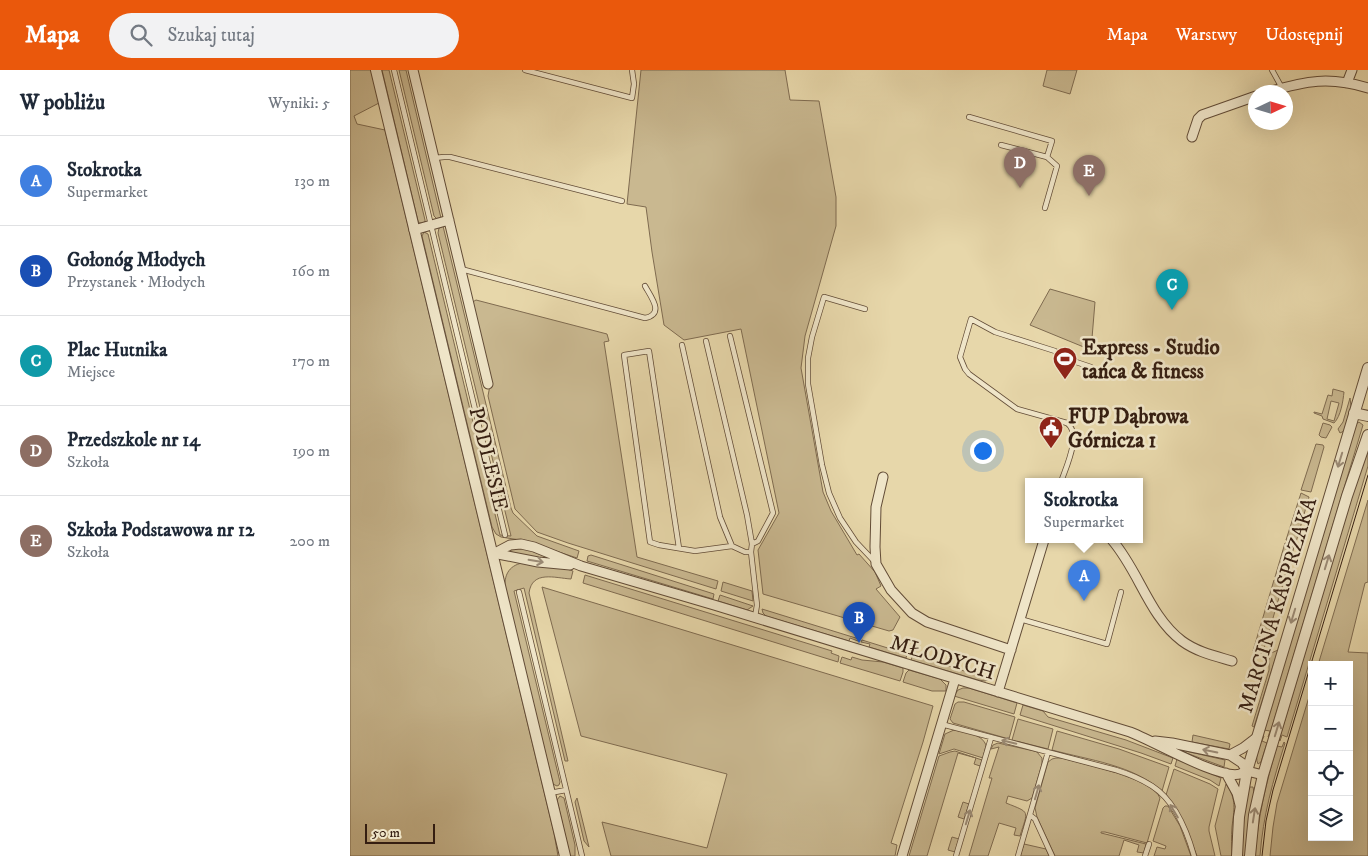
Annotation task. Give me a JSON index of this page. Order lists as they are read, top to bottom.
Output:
{
  "streets": {
    "street": ["PODLESIE", "MARCINA KASPRZAKA", "MŁODYCH"]
  },
  "crossings": [
    ["PODLESIE", "MŁODYCH"],
    ["MARCINA KASPRZAKA", "MŁODYCH"]
  ],
  "places": {
    "sports": ["Express - Studio tańca & fitness"],
    "public building": ["FUP Dąbrowa Górnicza 1"]
  },
  "scale_bar": "50 m",
  "north": "right",
  "page": {
    "header": "Mapa",
    "search": "Szukaj tutaj",
    "nav": ["Mapa", "Warstwy", "Udostępnij"],
    "heading": ["W pobliżu", "Wyniki: 5"],
    "list": [
      {
        "mark": "A",
        "name": "Stokrotka",
        "note": "Supermarket",
        "value": "130 m"
      },
      {
        "mark": "B",
        "name": "Gołonóg Młodych",
        "note": "Przystanek · Młodych",
        "value": "160 m"
      },
      {
        "mark": "C",
        "name": "Plac Hutnika",
        "note": "Miejsce",
        "value": "170 m"
      },
      {
        "mark": "D",
        "name": "Przedszkole nr 14",
        "note": "Szkoła",
        "value": "190 m"
      },
      {
        "mark": "E",
        "name": "Szkoła Podstawowa nr 12",
        "note": "Szkoła",
        "value": "200 m"
      }
    ],
    "pins": [
      "D",
      "E",
      "C",
      "A",
      "B"
    ],
    "popup": ["Stokrotka", "Supermarket"],
    "map_buttons": ["+", "−"],
    "scale": "50 m"
  }
}
